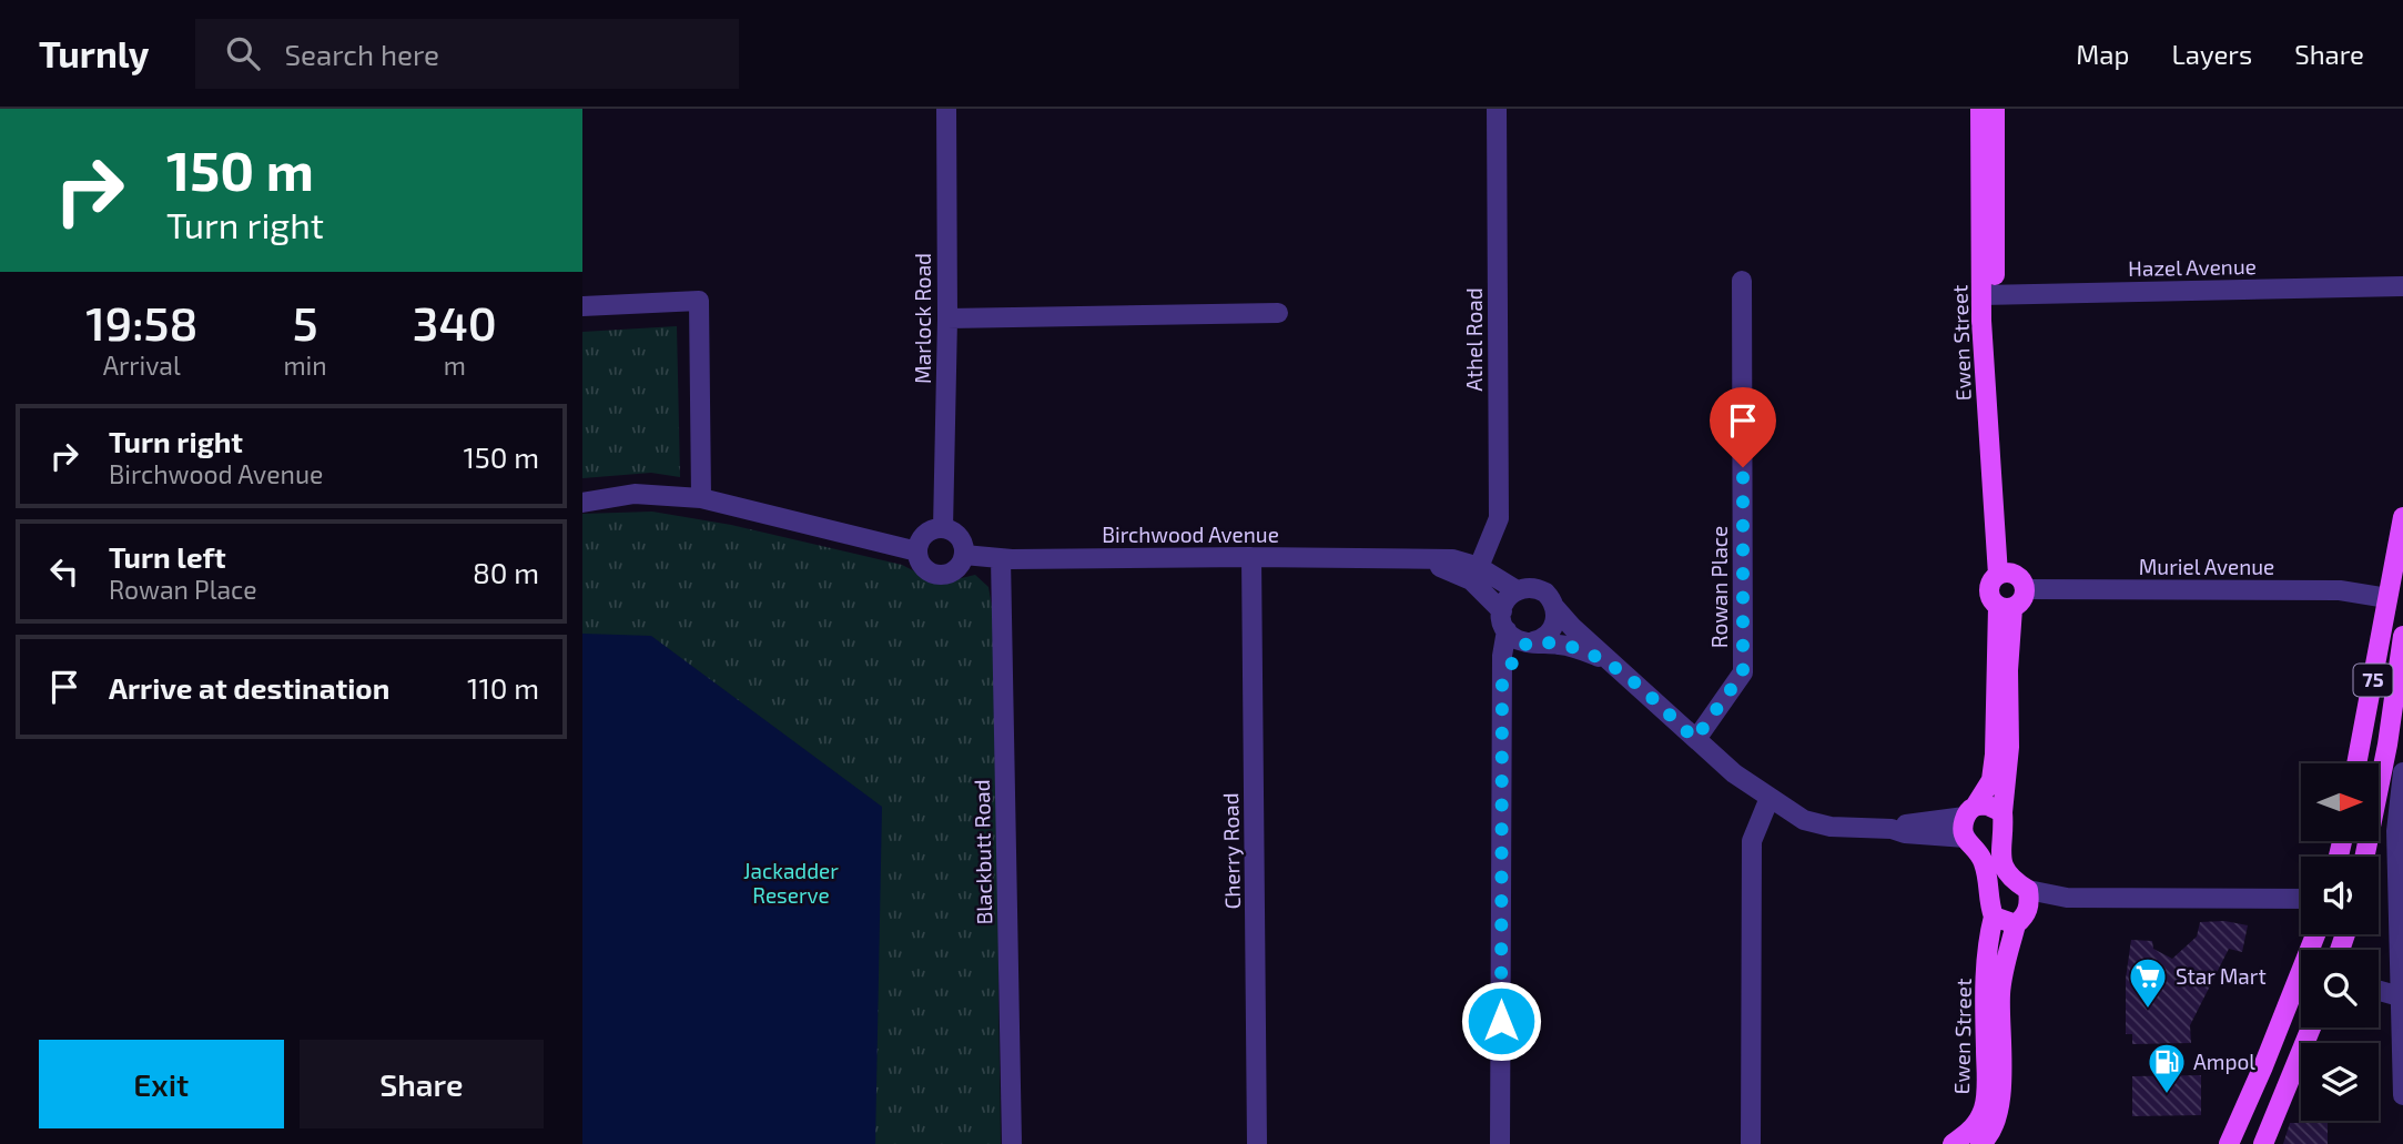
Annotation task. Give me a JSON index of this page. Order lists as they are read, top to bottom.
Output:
{
  "streets": {
    "main road": ["Ewen Street", "75"],
    "street": [
      "Hazel Avenue",
      "Marlock Road",
      "Athel Road",
      "Birchwood Avenue",
      "Muriel Avenue",
      "Rowan Place",
      "Cherry Road",
      "Blackbutt Road"
    ]
  },
  "crossings": [
    ["Hazel Avenue", "Ewen Street"],
    ["Marlock Road", "Birchwood Avenue"],
    ["Athel Road", "Birchwood Avenue"],
    ["Ewen Street", "Birchwood Avenue"],
    ["Ewen Street", "Muriel Avenue"],
    ["Birchwood Avenue", "Rowan Place"],
    ["Birchwood Avenue", "Cherry Road"],
    ["Birchwood Avenue", "Blackbutt Road"],
    ["Muriel Avenue", "75"]
  ],
  "parks": ["Jackadder Reserve"],
  "places": {
    "supermarket": ["Star Mart"],
    "fuel station": ["Ampol"]
  },
  "north": "right",
  "page": {
    "header": "Turnly",
    "search": "Search here",
    "nav": ["Map", "Layers", "Share"],
    "turn": ["150 m", "Turn right"],
    "eta": [
      "19:58",
      "Arrival",
      "5",
      "min",
      "340",
      "m"
    ],
    "list": [
      {
        "name": "Turn right",
        "note": "Birchwood Avenue",
        "value": "150 m"
      },
      {
        "name": "Turn left",
        "note": "Rowan Place",
        "value": "80 m"
      },
      {
        "name": "Arrive at destination",
        "value": "110 m"
      }
    ],
    "buttons": ["Exit", "Share"]
  }
}
